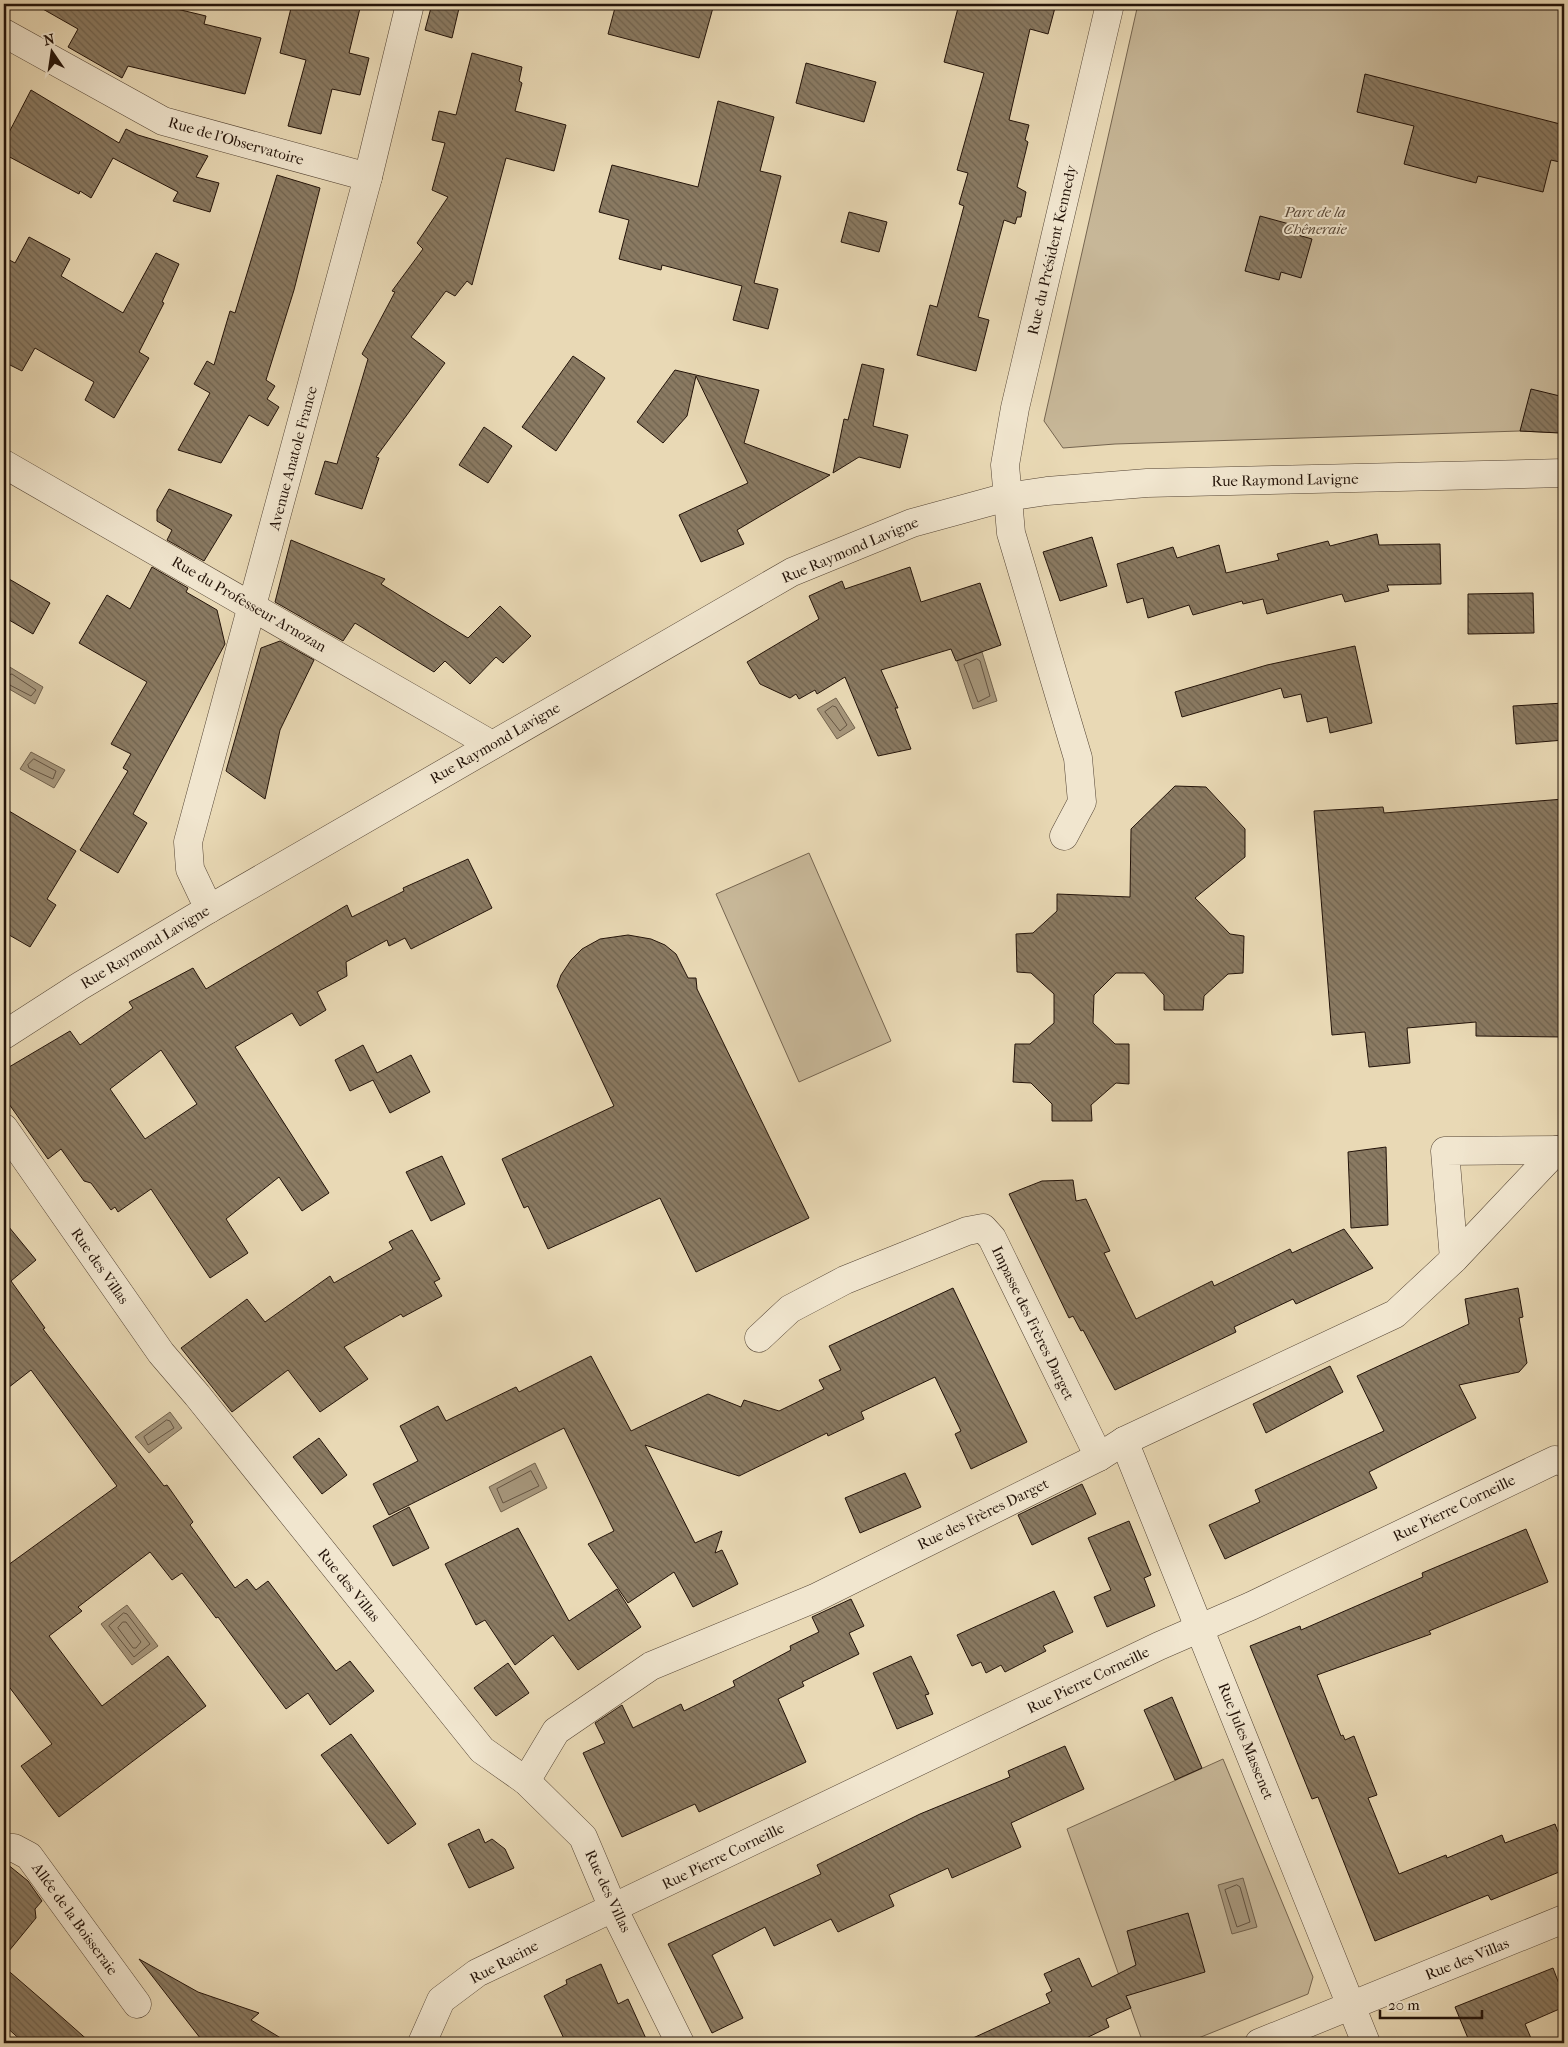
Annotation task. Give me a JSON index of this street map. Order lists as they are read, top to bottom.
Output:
{
  "streets": {
    "street": [
      "Rue de l'Observatoire",
      "Rue du Président Kennedy",
      "Avenue Anatole France",
      "Rue Raymond Lavigne",
      "Rue du Professeur Arnozan",
      "Rue des Villas",
      "Impasse des Frères Darget",
      "Rue Pierre Corneille",
      "Rue des Frères Darget",
      "Rue Jules Massenet",
      "Allée de la Boisseraie",
      "Rue Racine"
    ]
  },
  "crossings": [
    ["Rue de l'Observatoire", "Avenue Anatole France"],
    ["Rue du Président Kennedy", "Rue Raymond Lavigne"],
    ["Avenue Anatole France", "Rue Raymond Lavigne"],
    ["Avenue Anatole France", "Rue du Professeur Arnozan"],
    ["Rue Raymond Lavigne", "Rue du Professeur Arnozan"],
    ["Rue des Villas", "Rue Pierre Corneille"],
    ["Rue des Villas", "Rue des Frères Darget"],
    ["Rue des Villas", "Rue Jules Massenet"],
    ["Rue des Villas", "Rue Racine"],
    ["Impasse des Frères Darget", "Rue des Frères Darget"],
    ["Rue Pierre Corneille", "Rue Jules Massenet"],
    ["Rue Pierre Corneille", "Rue Racine"],
    ["Rue des Frères Darget", "Rue Jules Massenet"]
  ],
  "parks": ["Parc de la Chêneraie"],
  "scale_bar": "20 m",
  "north": "top"
}
